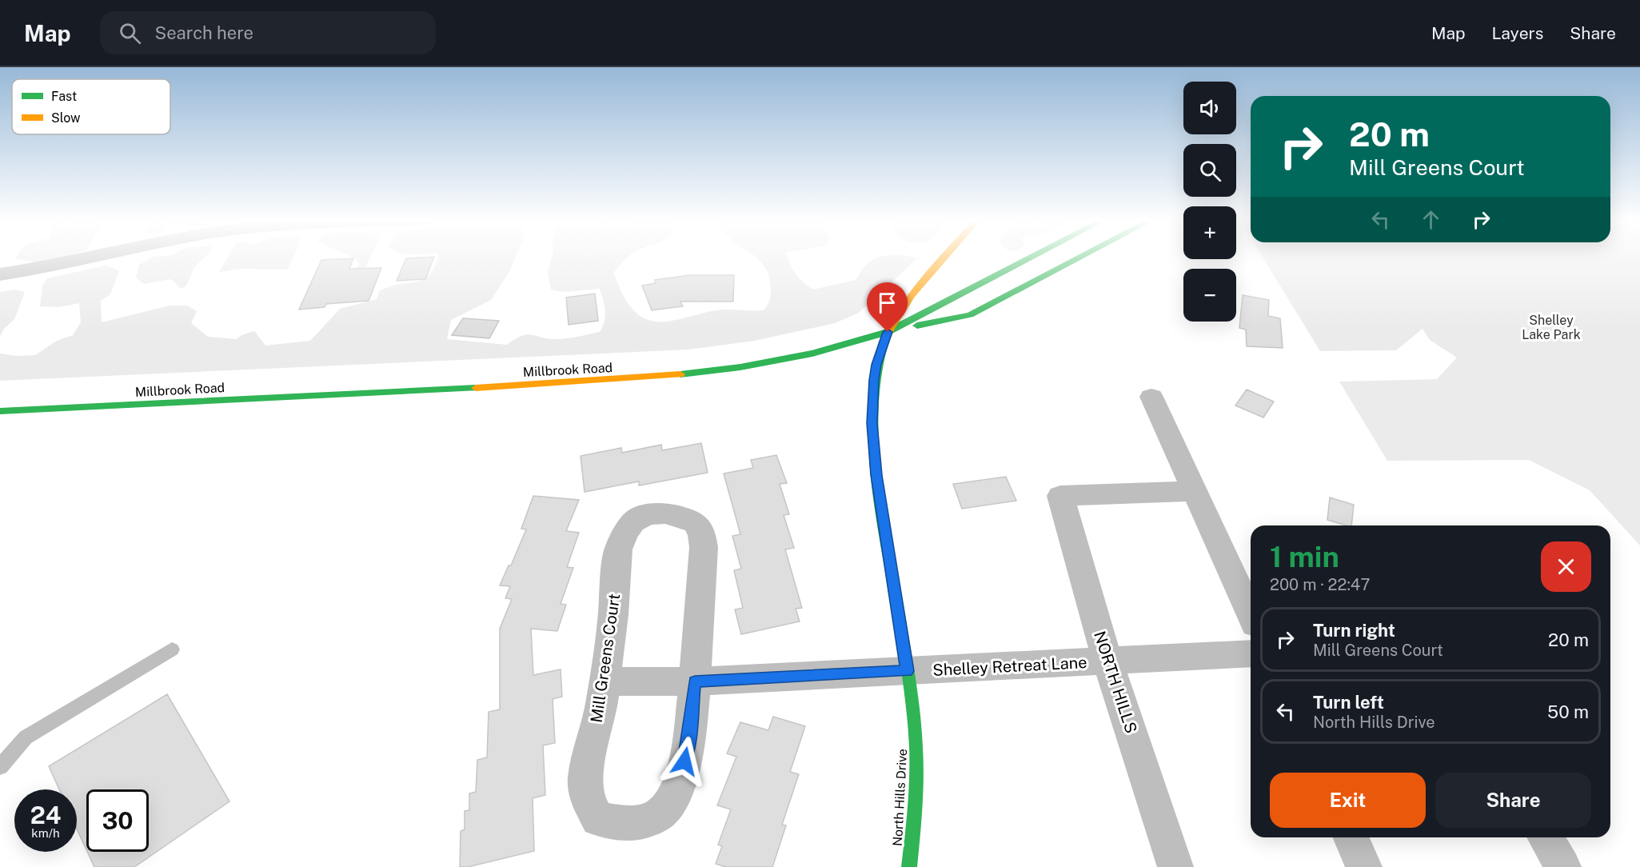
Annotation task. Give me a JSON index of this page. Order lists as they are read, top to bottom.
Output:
{
  "streets": {
    "main road": ["Millbrook Road", "North Hills Drive"],
    "street": ["Mill Greens Court", "Shelley Retreat Lane", "NORTH HILLS"]
  },
  "crossings": [
    ["Millbrook Road", "North Hills Drive"],
    ["Shelley Retreat Lane", "NORTH HILLS"],
    ["Shelley Retreat Lane", "North Hills Drive"]
  ],
  "parks": ["Shelley Lake Park"],
  "legend": ["Fast", "Slow"],
  "page": {
    "header": "Map",
    "search": "Search here",
    "nav": ["Map", "Layers", "Share"],
    "map_buttons": ["+", "−"],
    "turn": ["20 m", "Mill Greens Court"],
    "heading": ["1 min", "200 m · 22:47"],
    "list": [
      {
        "name": "Turn right",
        "note": "Mill Greens Court",
        "value": "20 m"
      },
      {
        "name": "Turn left",
        "note": "North Hills Drive",
        "value": "50 m"
      }
    ],
    "buttons": ["Exit", "Share"],
    "speed": "24 km/h",
    "limit": "30"
  }
}
